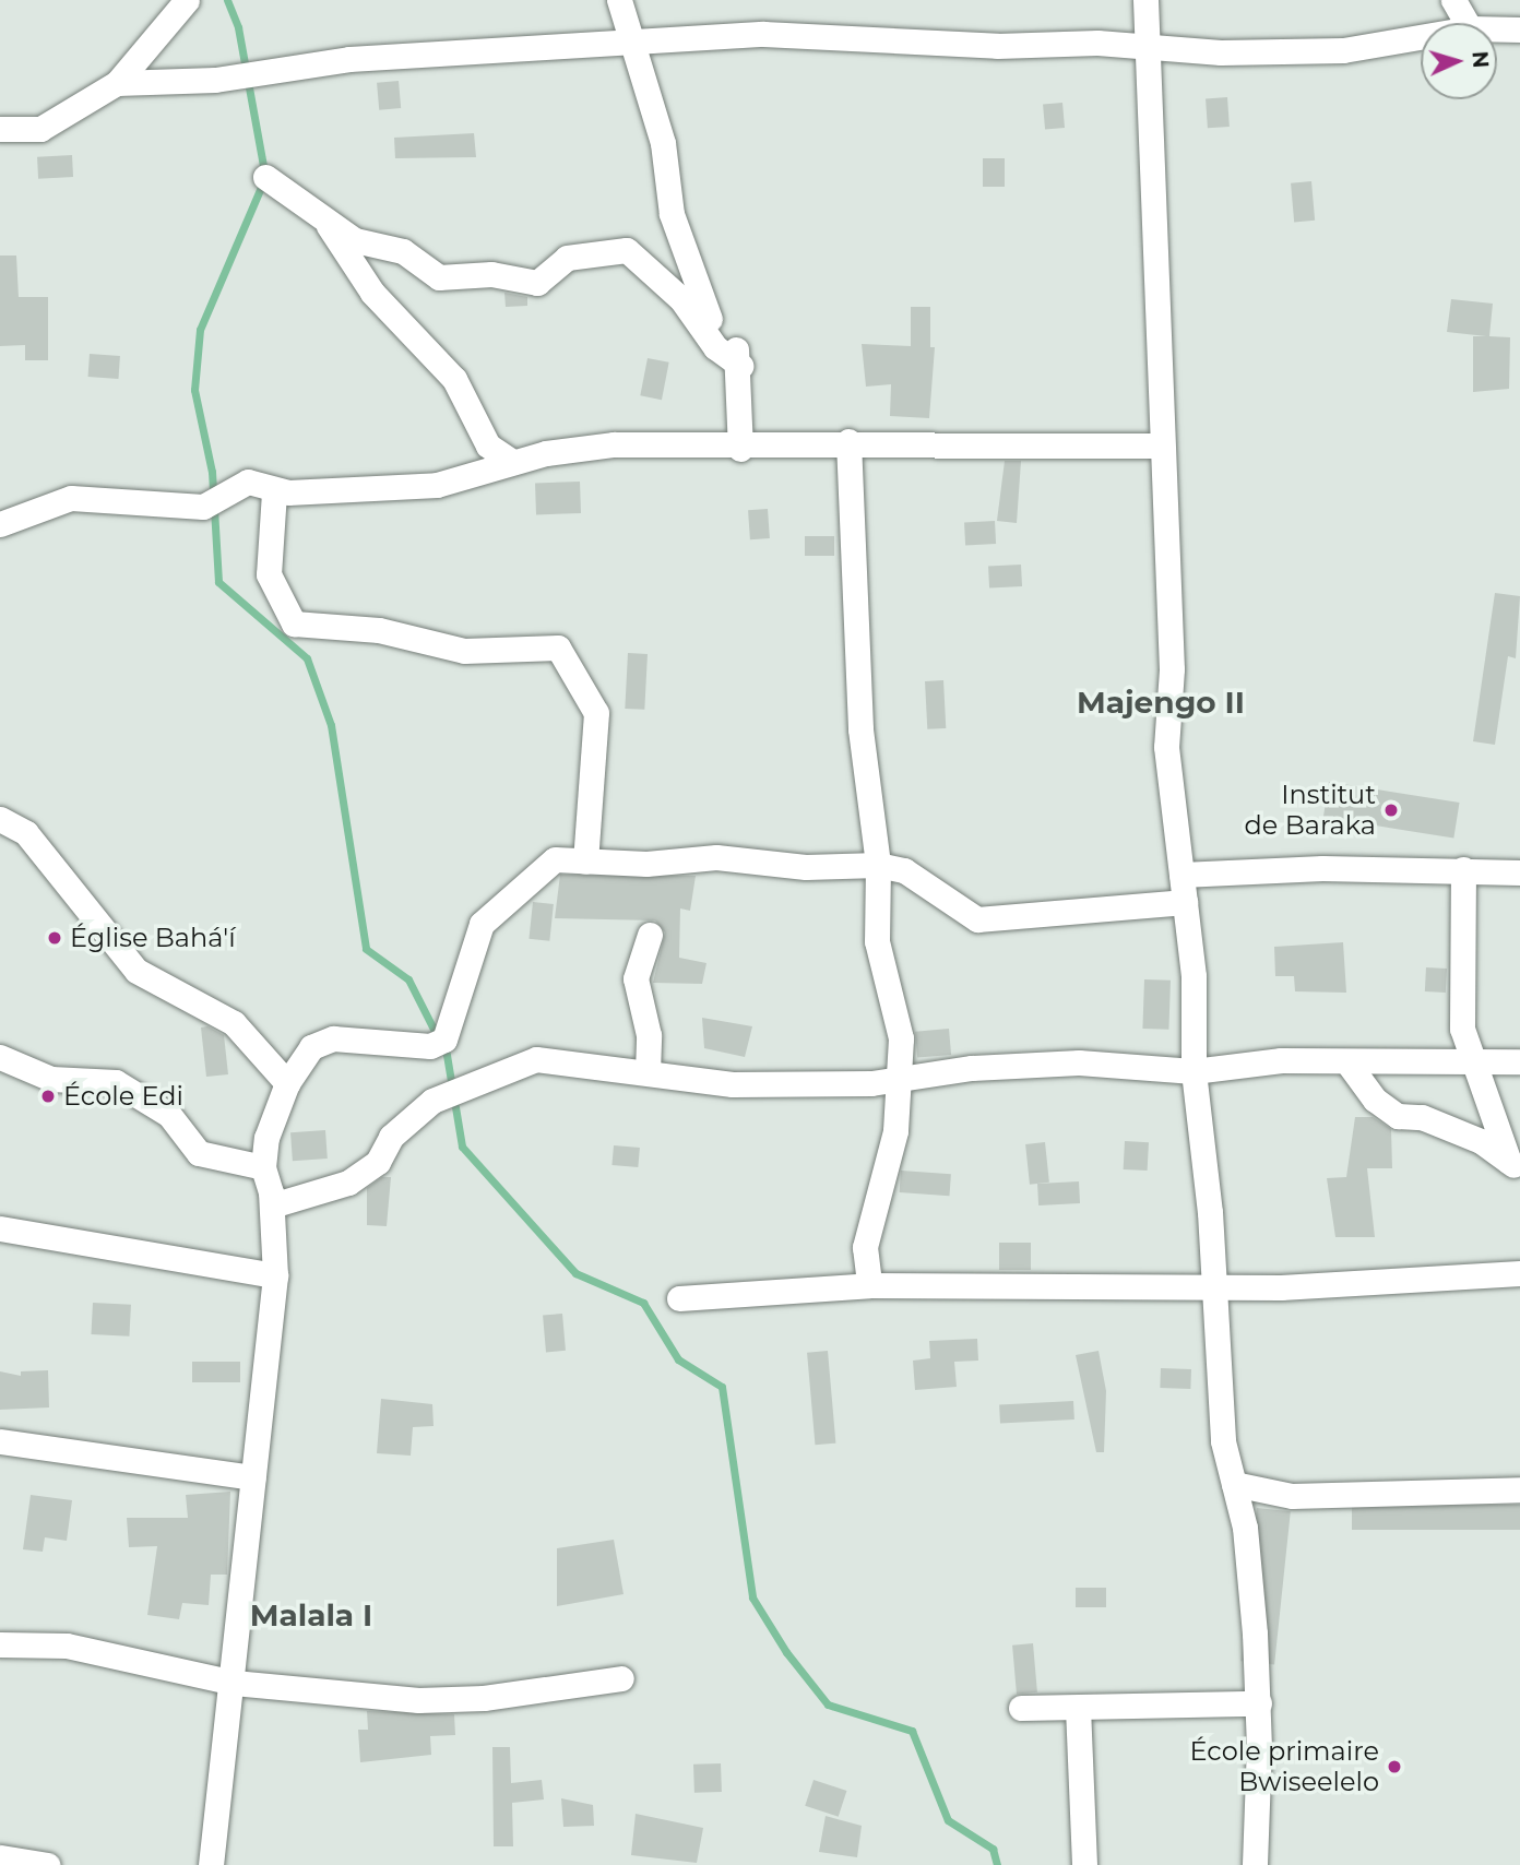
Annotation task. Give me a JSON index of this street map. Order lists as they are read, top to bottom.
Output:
{
  "districts": ["Majengo II", "Malala I"],
  "places": [
    "Institut de Baraka",
    "Église Bahá'í",
    "École Edi",
    "École primaire Bwiseelelo"
  ],
  "north": "right"
}
